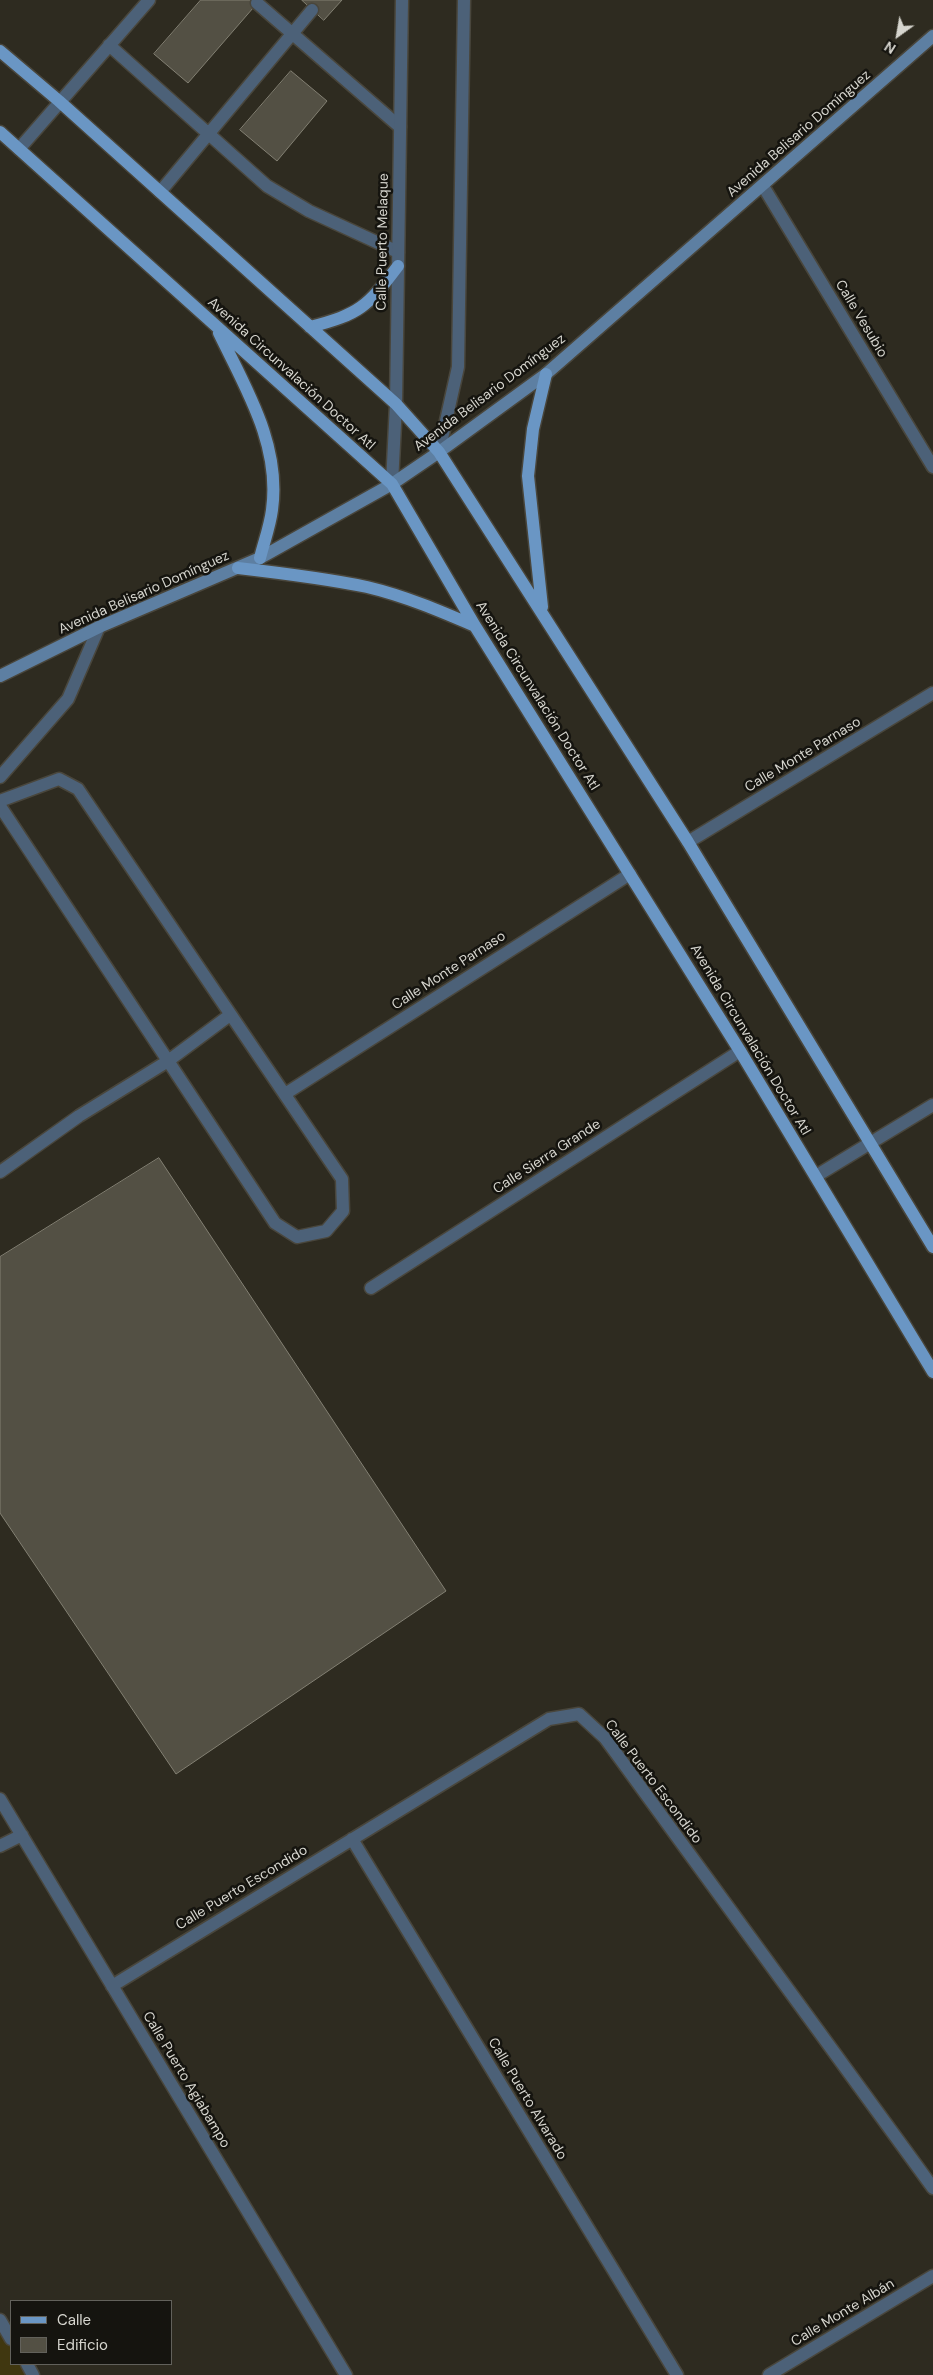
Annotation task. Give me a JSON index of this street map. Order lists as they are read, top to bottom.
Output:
{
  "streets": {
    "main road": ["Avenida Belisario Domínguez", "Avenida Circunvalación Doctor Atl"],
    "street": [
      "Calle Puerto Melaque",
      "Calle Vesubio",
      "Calle Monte Parnaso",
      "Calle Sierra Grande",
      "Calle Puerto Escondido",
      "Calle Puerto Agiabampo",
      "Calle Puerto Alvarado",
      "Calle Monte Albán"
    ]
  },
  "crossings": [
    ["Avenida Belisario Domínguez", "Calle Puerto Melaque"],
    ["Avenida Belisario Domínguez", "Calle Vesubio"],
    ["Avenida Belisario Domínguez", "Avenida Circunvalación Doctor Atl"],
    ["Calle Puerto Melaque", "Avenida Circunvalación Doctor Atl"],
    ["Avenida Circunvalación Doctor Atl", "Calle Monte Parnaso"],
    ["Avenida Circunvalación Doctor Atl", "Calle Sierra Grande"],
    ["Calle Puerto Escondido", "Calle Puerto Agiabampo"],
    ["Calle Puerto Escondido", "Calle Puerto Alvarado"]
  ],
  "legend": ["Calle", "Edificio"],
  "north": "bottom left"
}
